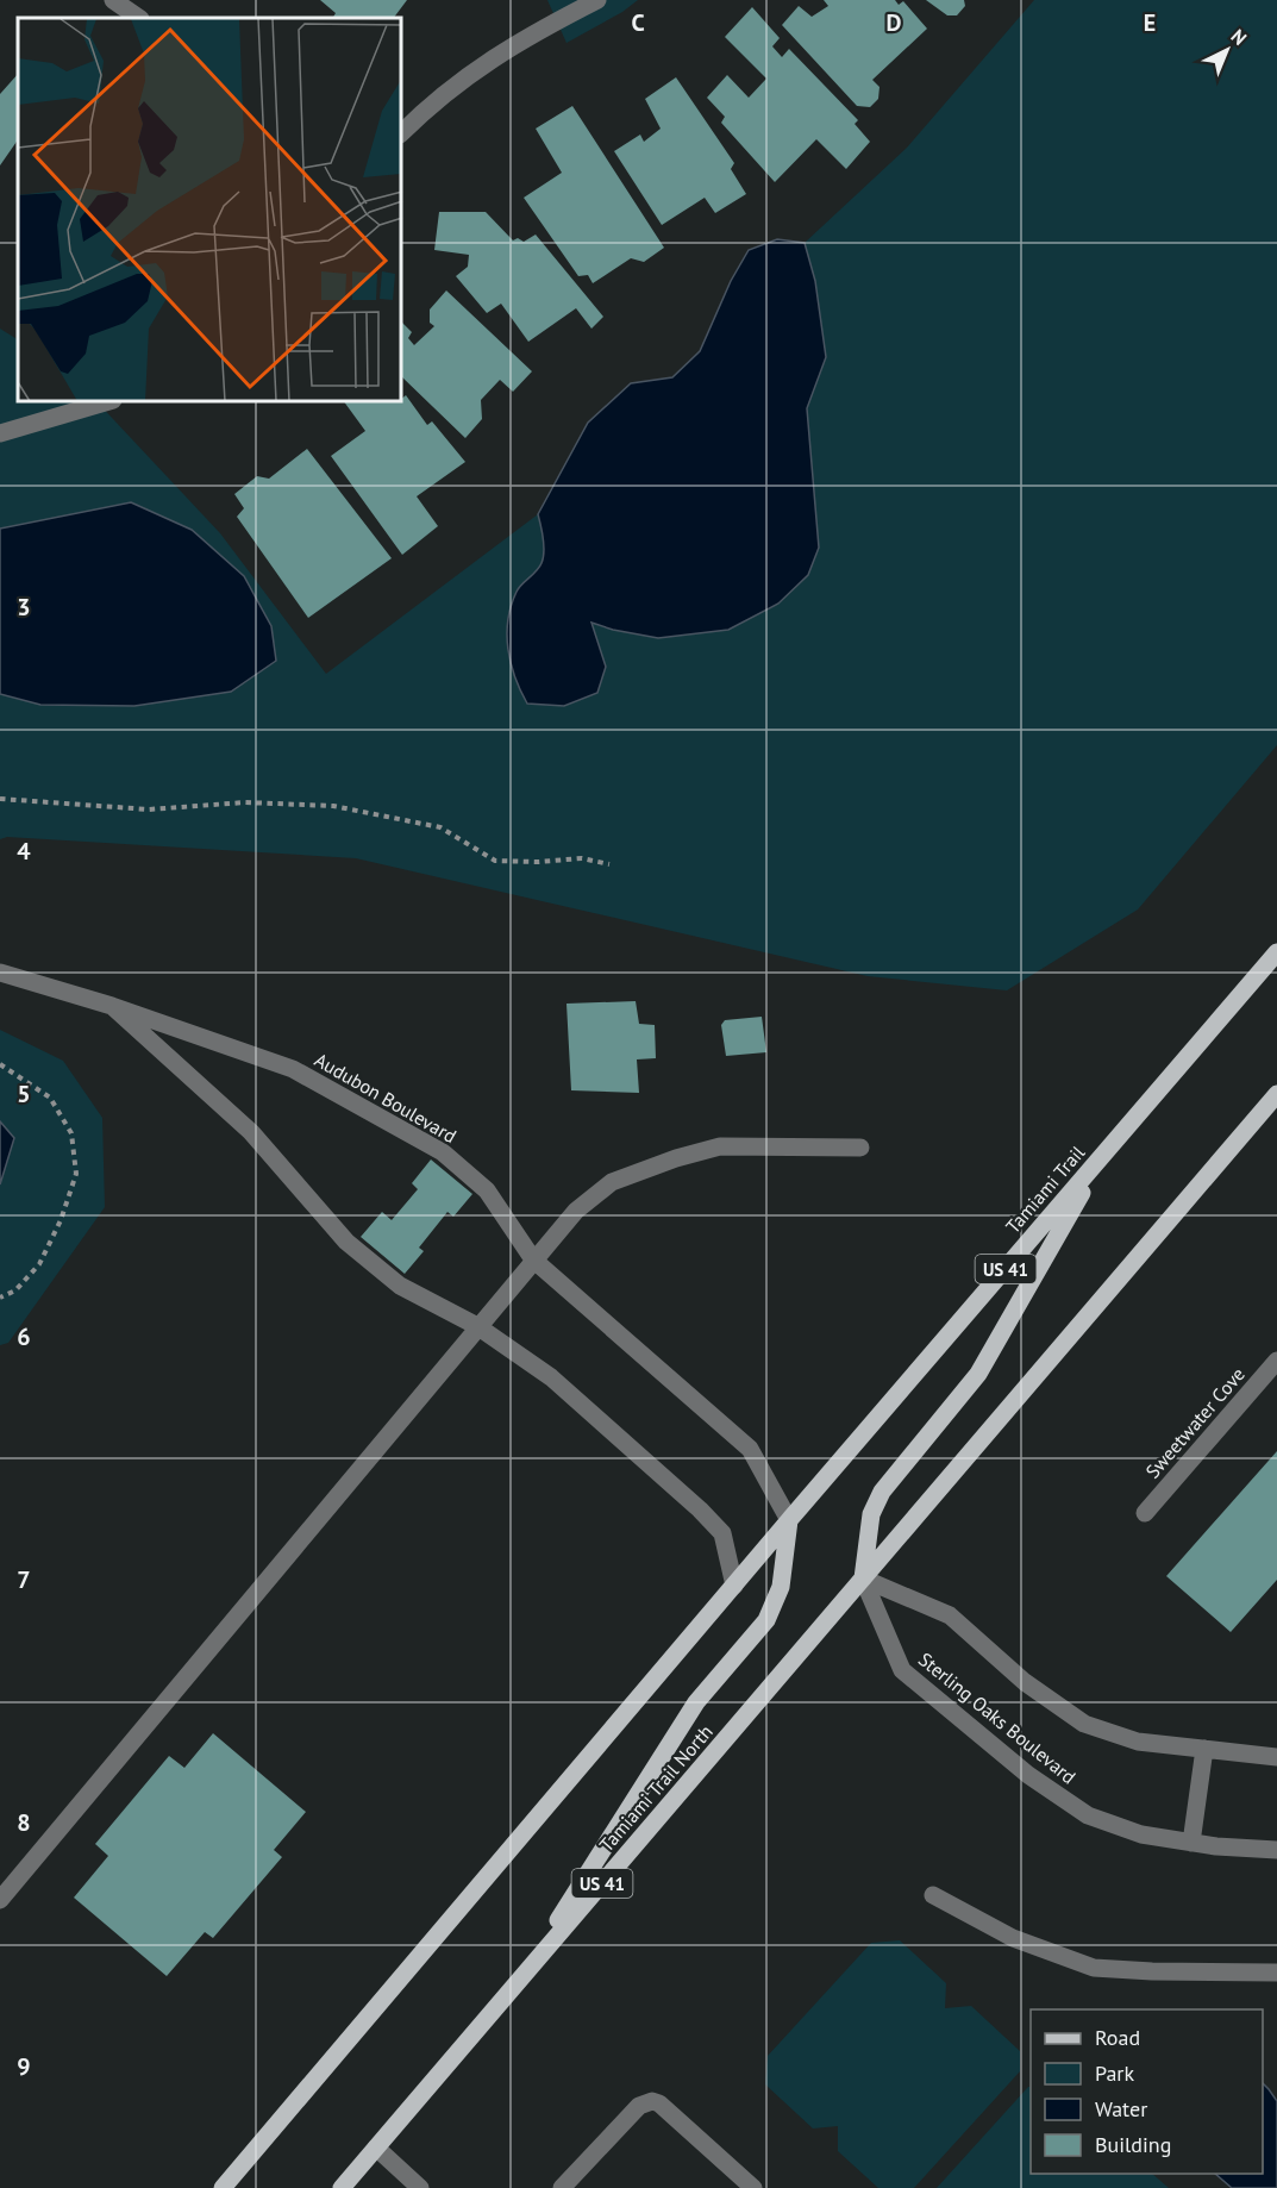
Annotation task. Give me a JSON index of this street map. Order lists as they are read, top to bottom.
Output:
{
  "streets": {
    "main road": ["Tamiami Trail", "US 41", "Tamiami Trail North"],
    "street": ["Audubon Boulevard", "Sweetwater Cove", "Sterling Oaks Boulevard"]
  },
  "crossings": [
    ["Audubon Boulevard", "Tamiami Trail"],
    ["Audubon Boulevard", "US 41"],
    ["Tamiami Trail", "US 41"],
    ["US 41", "Sterling Oaks Boulevard"],
    ["US 41", "Tamiami Trail North"],
    ["Sterling Oaks Boulevard", "Tamiami Trail North"]
  ],
  "legend": [
    "Road",
    "Park",
    "Water",
    "Building"
  ],
  "north": "top right",
  "grid": {
    "columns": ["C", "D", "E"],
    "rows": [
      "3",
      "4",
      "5",
      "6",
      "7",
      "8",
      "9"
    ]
  }
}
